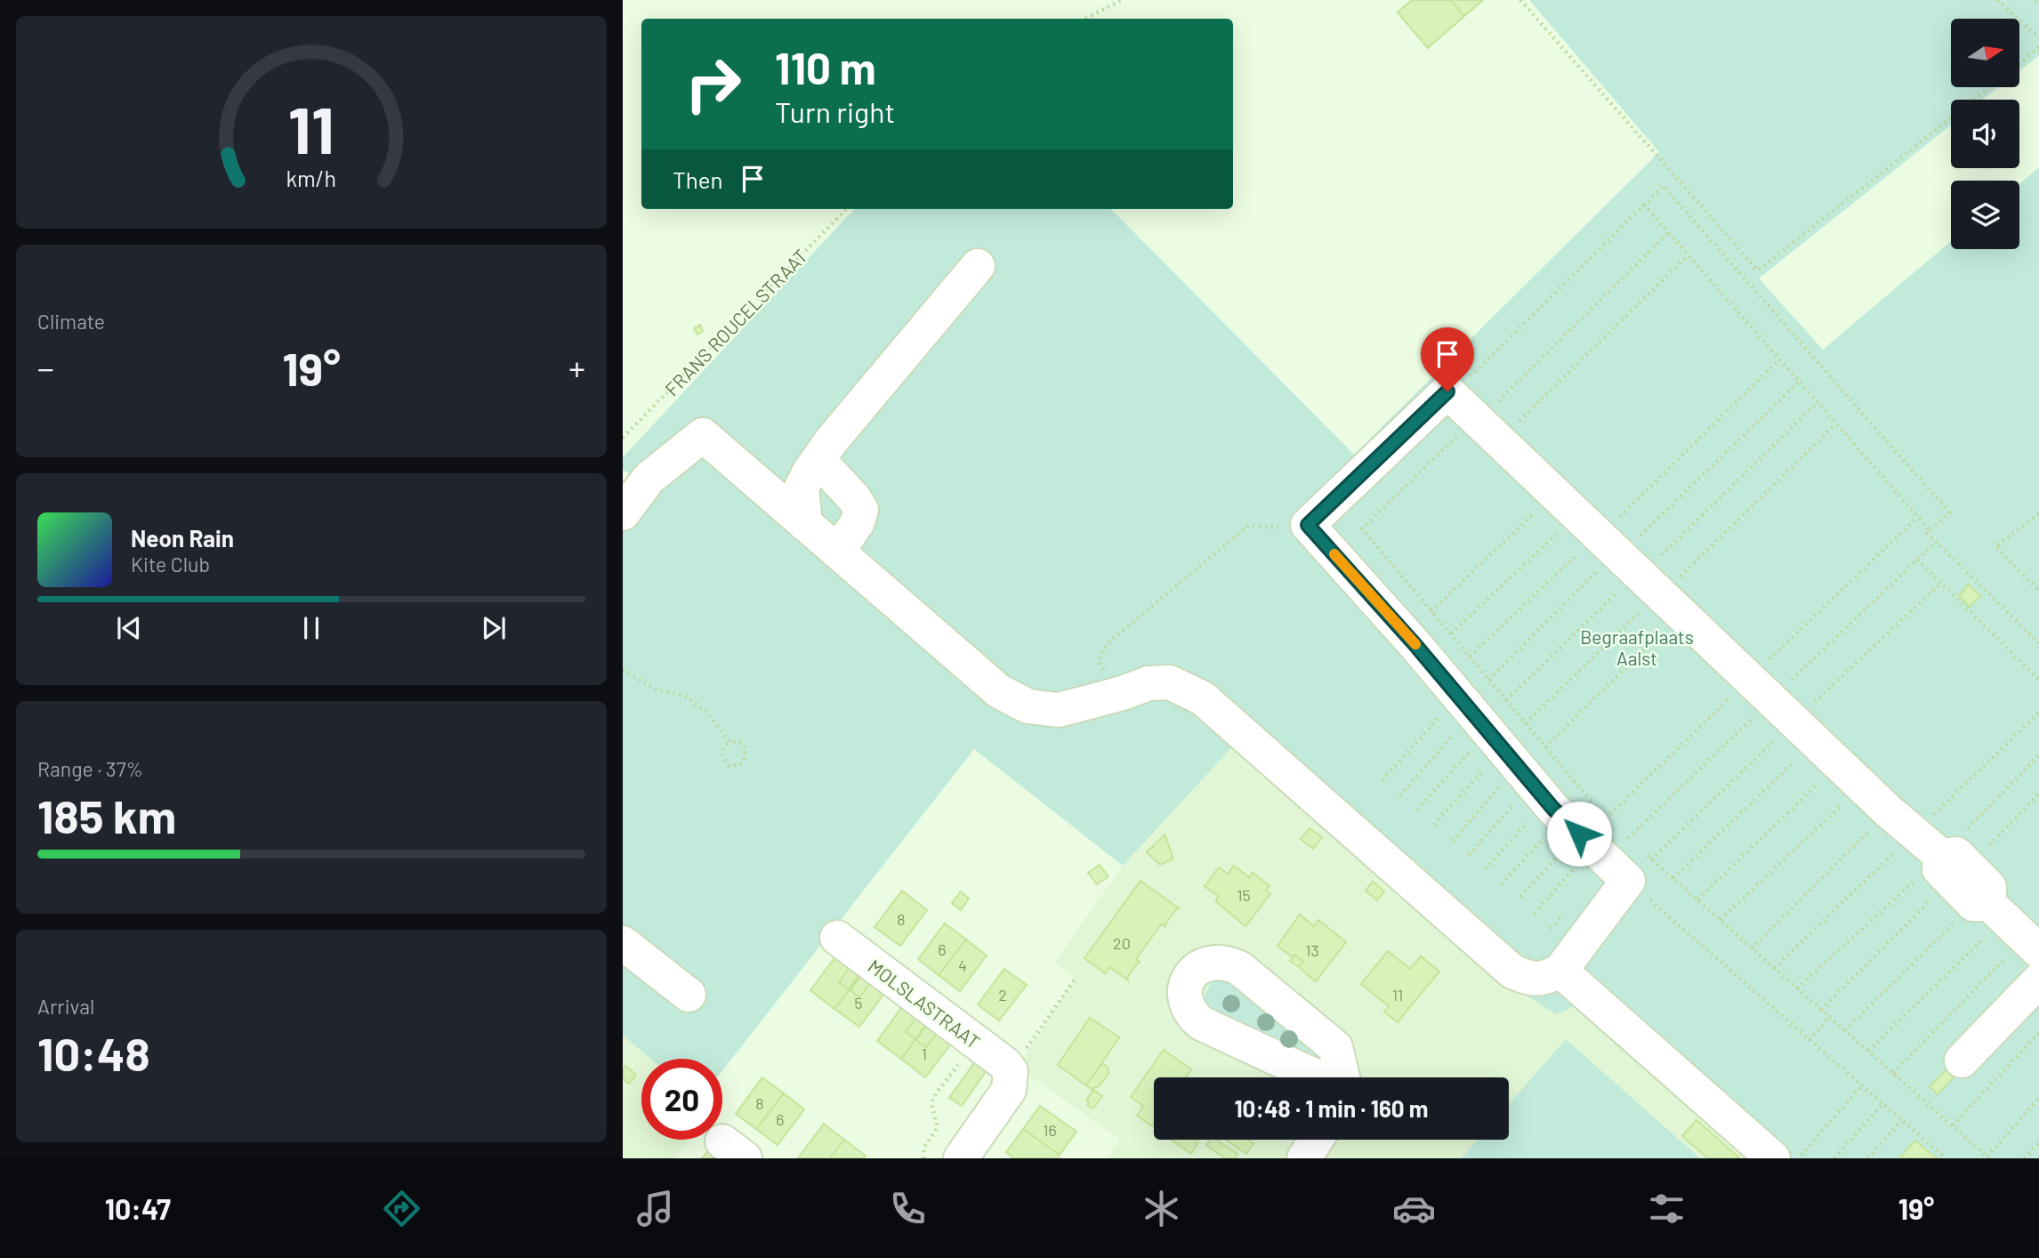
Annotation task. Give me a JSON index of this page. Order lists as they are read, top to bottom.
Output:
{
  "streets": {
    "street": ["MOLSLASTRAAT"],
    "path": ["FRANS ROUCELSTRAAT"]
  },
  "parks": ["Begraafplaats Aalst"],
  "house_numbers": [
    "15",
    "8",
    "20",
    "6",
    "13",
    "4",
    "2",
    "11",
    "5",
    "1",
    "8",
    "6",
    "16"
  ],
  "north": "right",
  "page": {
    "turn": ["110 m", "Turn right"],
    "then": "Then",
    "tile": [
      "Climate",
      ["Range · 37%", "185 km"],
      ["Arrival", "10:48"]
    ],
    "heat": ["−", "19°", "+"],
    "song": ["Neon Rain", "Kite Club"],
    "limit": "20",
    "trip": "10:48 · 1 min · 160 m",
    "tabs": ["10:47", "19°"],
    "gauge": ["11", "km/h"]
  }
}
